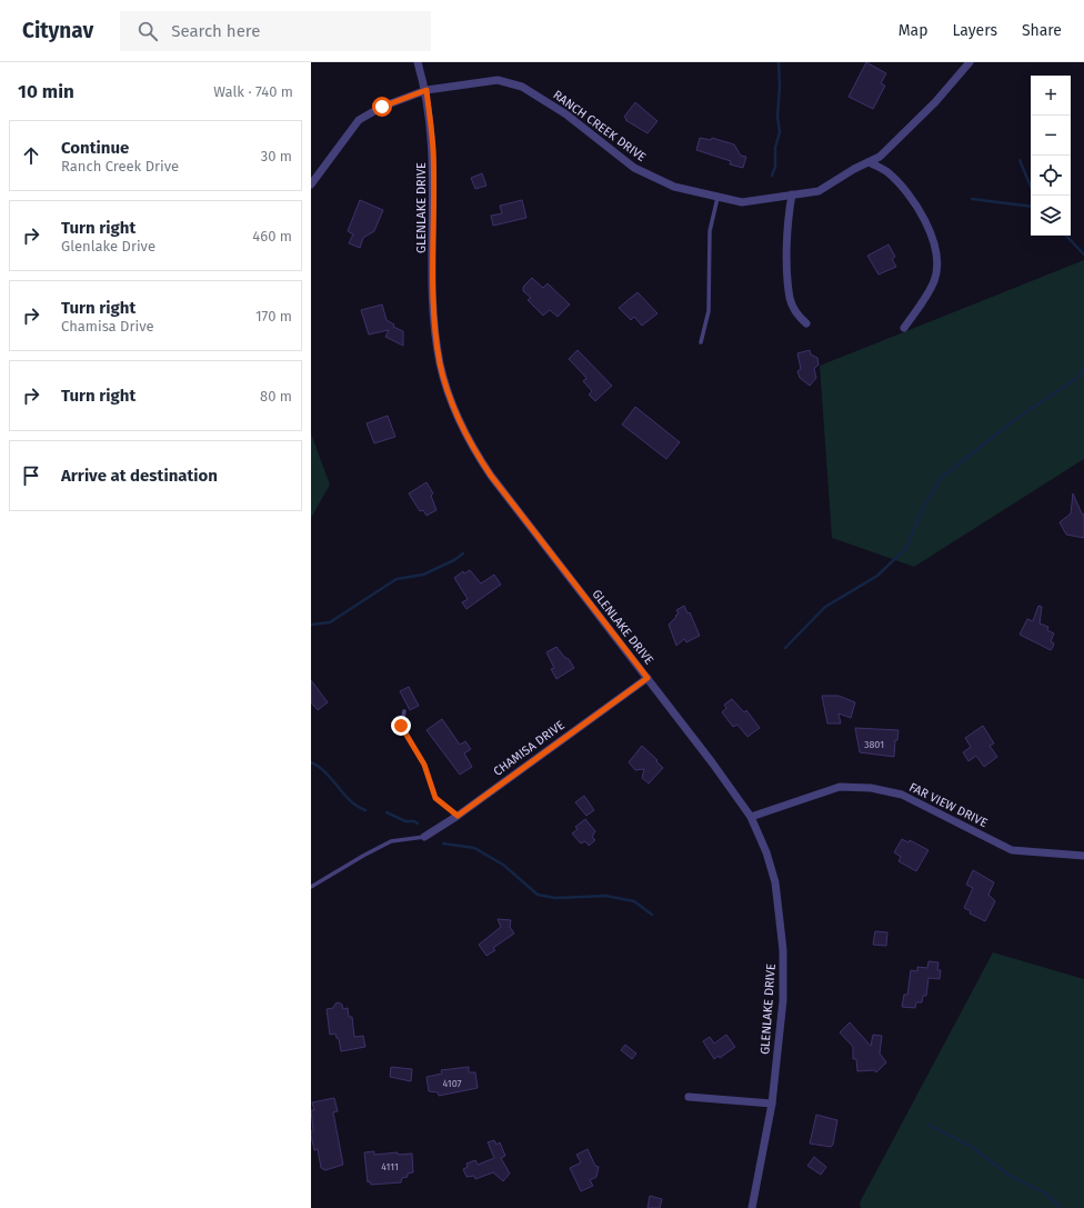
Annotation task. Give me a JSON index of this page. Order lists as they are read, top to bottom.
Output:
{
  "streets": {
    "street": [
      "RANCH CREEK DRIVE",
      "GLENLAKE DRIVE",
      "CHAMISA DRIVE",
      "FAR VIEW DRIVE"
    ]
  },
  "crossings": [
    ["RANCH CREEK DRIVE", "GLENLAKE DRIVE"],
    ["GLENLAKE DRIVE", "CHAMISA DRIVE"],
    ["GLENLAKE DRIVE", "FAR VIEW DRIVE"]
  ],
  "house_numbers": ["3801", "4107", "4111"],
  "page": {
    "header": "Citynav",
    "search": "Search here",
    "nav": ["Map", "Layers", "Share"],
    "heading": ["10 min", "Walk · 740 m"],
    "map_buttons": ["+", "−"],
    "list": [
      ["Continue", "Ranch Creek Drive", "30 m"],
      ["Turn right", "Glenlake Drive", "460 m"],
      ["Turn right", "Chamisa Drive", "170 m"],
      ["Turn right", "80 m"],
      "Arrive at destination"
    ]
  }
}
